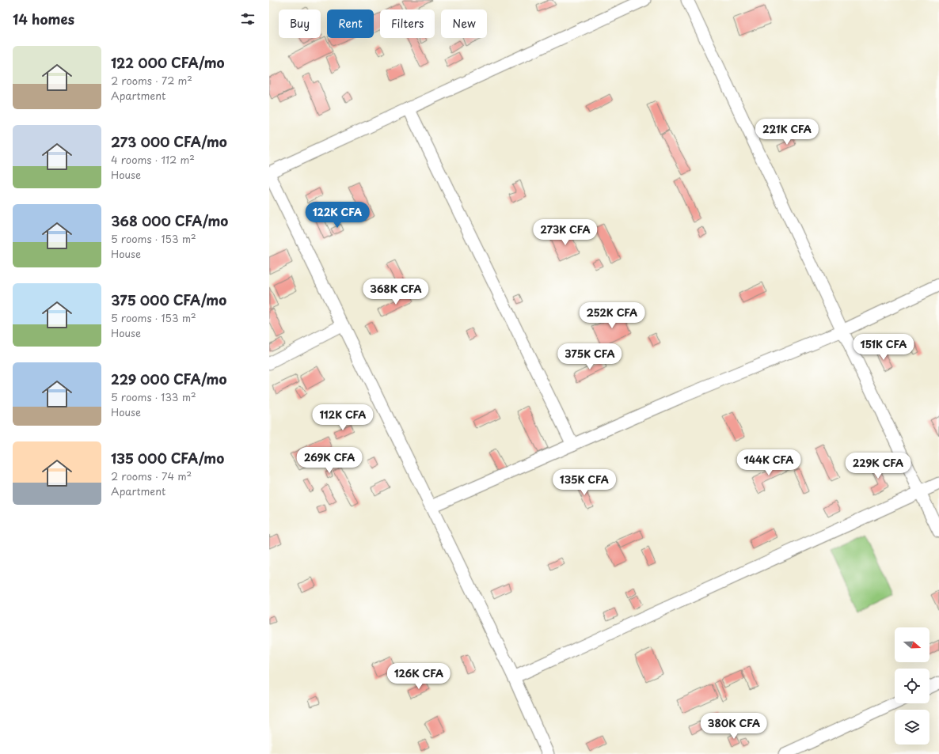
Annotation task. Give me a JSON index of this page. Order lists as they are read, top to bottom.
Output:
{
  "north": "right",
  "page": {
    "heading": "14 homes",
    "chip": [
      "Buy",
      "Rent",
      "Filters",
      "New"
    ],
    "list": [
      {
        "name": "122 000 CFA/mo",
        "note": "2 rooms · 72 m² · Apartment"
      },
      {
        "name": "273 000 CFA/mo",
        "note": "4 rooms · 112 m² · House"
      },
      {
        "name": "368 000 CFA/mo",
        "note": "5 rooms · 153 m² · House"
      },
      {
        "name": "375 000 CFA/mo",
        "note": "5 rooms · 153 m² · House"
      },
      {
        "name": "229 000 CFA/mo",
        "note": "5 rooms · 133 m² · House"
      },
      {
        "name": "135 000 CFA/mo",
        "note": "2 rooms · 74 m² · Apartment"
      }
    ],
    "price": [
      "221K CFA",
      "122K CFA",
      "273K CFA",
      "368K CFA",
      "252K CFA",
      "151K CFA",
      "375K CFA",
      "112K CFA",
      "269K CFA",
      "144K CFA",
      "229K CFA",
      "135K CFA",
      "126K CFA",
      "380K CFA"
    ]
  }
}
